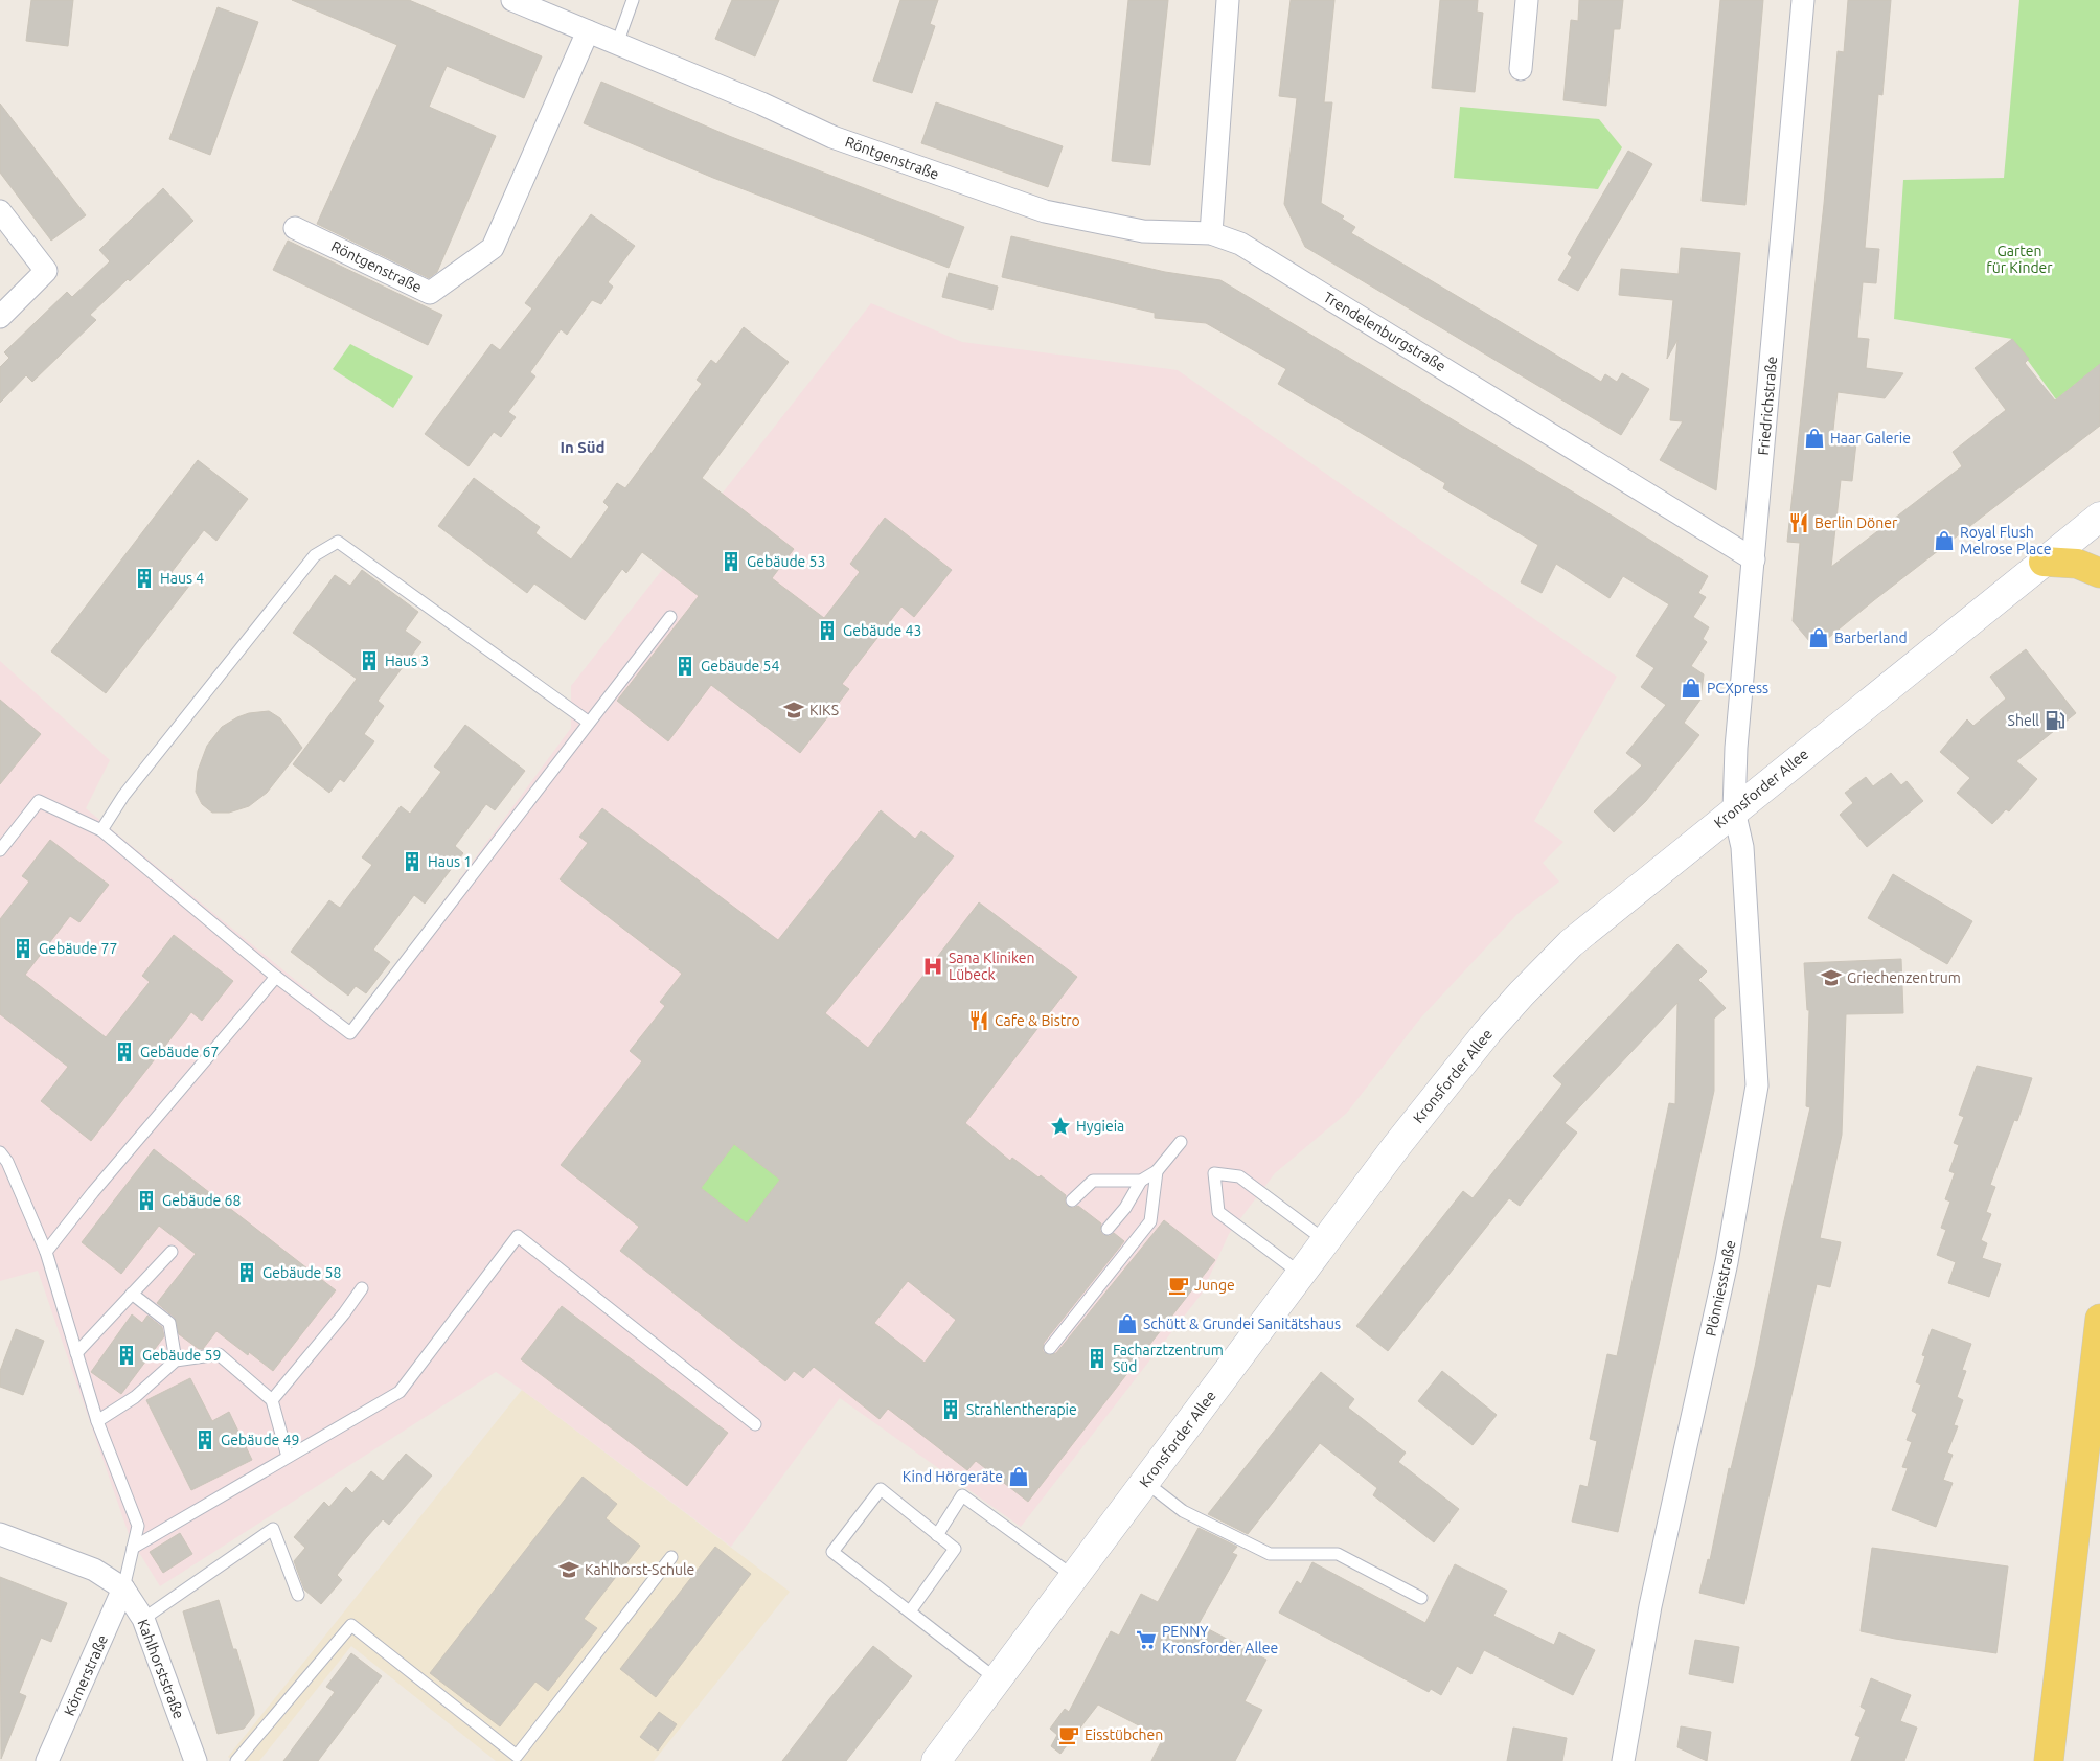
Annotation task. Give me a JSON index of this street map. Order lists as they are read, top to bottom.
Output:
{
  "streets": {
    "main road": ["Kronsforder Allee"],
    "street": [
      "Röntgenstraße",
      "Trendelenburgstraße",
      "Friedrichstraße",
      "Plönniesstraße",
      "Kahlhorststraße",
      "Körnerstraße"
    ]
  },
  "crossings": [
    ["Röntgenstraße", "Trendelenburgstraße"],
    ["Trendelenburgstraße", "Friedrichstraße"],
    ["Friedrichstraße", "Kronsforder Allee"],
    ["Friedrichstraße", "Plönniesstraße"],
    ["Kronsforder Allee", "Plönniesstraße"],
    ["Kahlhorststraße", "Körnerstraße"]
  ],
  "districts": ["In Süd"],
  "parks": ["Garten für Kinder"],
  "places": {
    "shop": [
      "Haar Galerie",
      "Royal Flush Melrose Place",
      "Barberland",
      "PCXpress",
      "Schütt & Grundei Sanitätshaus",
      "Kind Hörgeräte"
    ],
    "restaurant": ["Berlin Döner", "Cafe & Bistro"],
    "building": [
      "Gebäude 53",
      "Haus 4",
      "Gebäude 43",
      "Haus 3",
      "Gebäude 54",
      "Haus 1",
      "Gebäude 77",
      "Gebäude 67",
      "Gebäude 68",
      "Gebäude 58",
      "Gebäude 59",
      "Facharztzentrum Süd",
      "Strahlentherapie",
      "Gebäude 49"
    ],
    "school or university": ["KIKS", "Griechenzentrum", "Kahlhorst-Schule"],
    "fuel station": ["Shell"],
    "hospital": ["Sana Kliniken Lübeck"],
    "place": ["Hygieia"],
    "cafe": ["Junge", "Eisstübchen"],
    "supermarket": ["PENNY Kronsforder Allee"]
  }
}
